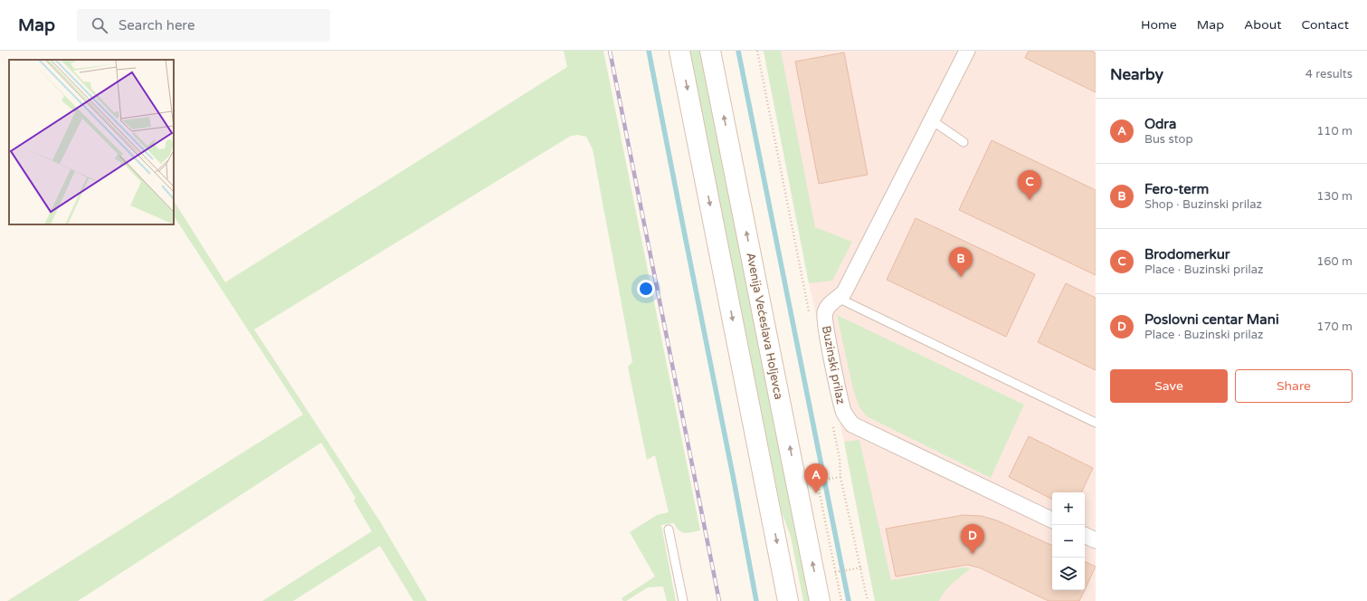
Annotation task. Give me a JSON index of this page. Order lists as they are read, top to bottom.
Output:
{
  "streets": {
    "main road": ["Avenija Većeslava Holjevca"],
    "street": ["Buzinski prilaz"]
  },
  "page": {
    "header": "Map",
    "search": "Search here",
    "nav": [
      "Home",
      "Map",
      "About",
      "Contact"
    ],
    "heading": ["Nearby", "4 results"],
    "list": [
      {
        "mark": "A",
        "name": "Odra",
        "note": "Bus stop",
        "value": "110 m"
      },
      {
        "mark": "B",
        "name": "Fero-term",
        "note": "Shop · Buzinski prilaz",
        "value": "130 m"
      },
      {
        "mark": "C",
        "name": "Brodomerkur",
        "note": "Place · Buzinski prilaz",
        "value": "160 m"
      },
      {
        "mark": "D",
        "name": "Poslovni centar Mani",
        "note": "Place · Buzinski prilaz",
        "value": "170 m"
      }
    ],
    "pins": [
      "C",
      "B",
      "A",
      "D"
    ],
    "buttons": ["Save", "Share"],
    "map_buttons": ["+", "−"]
  }
}
